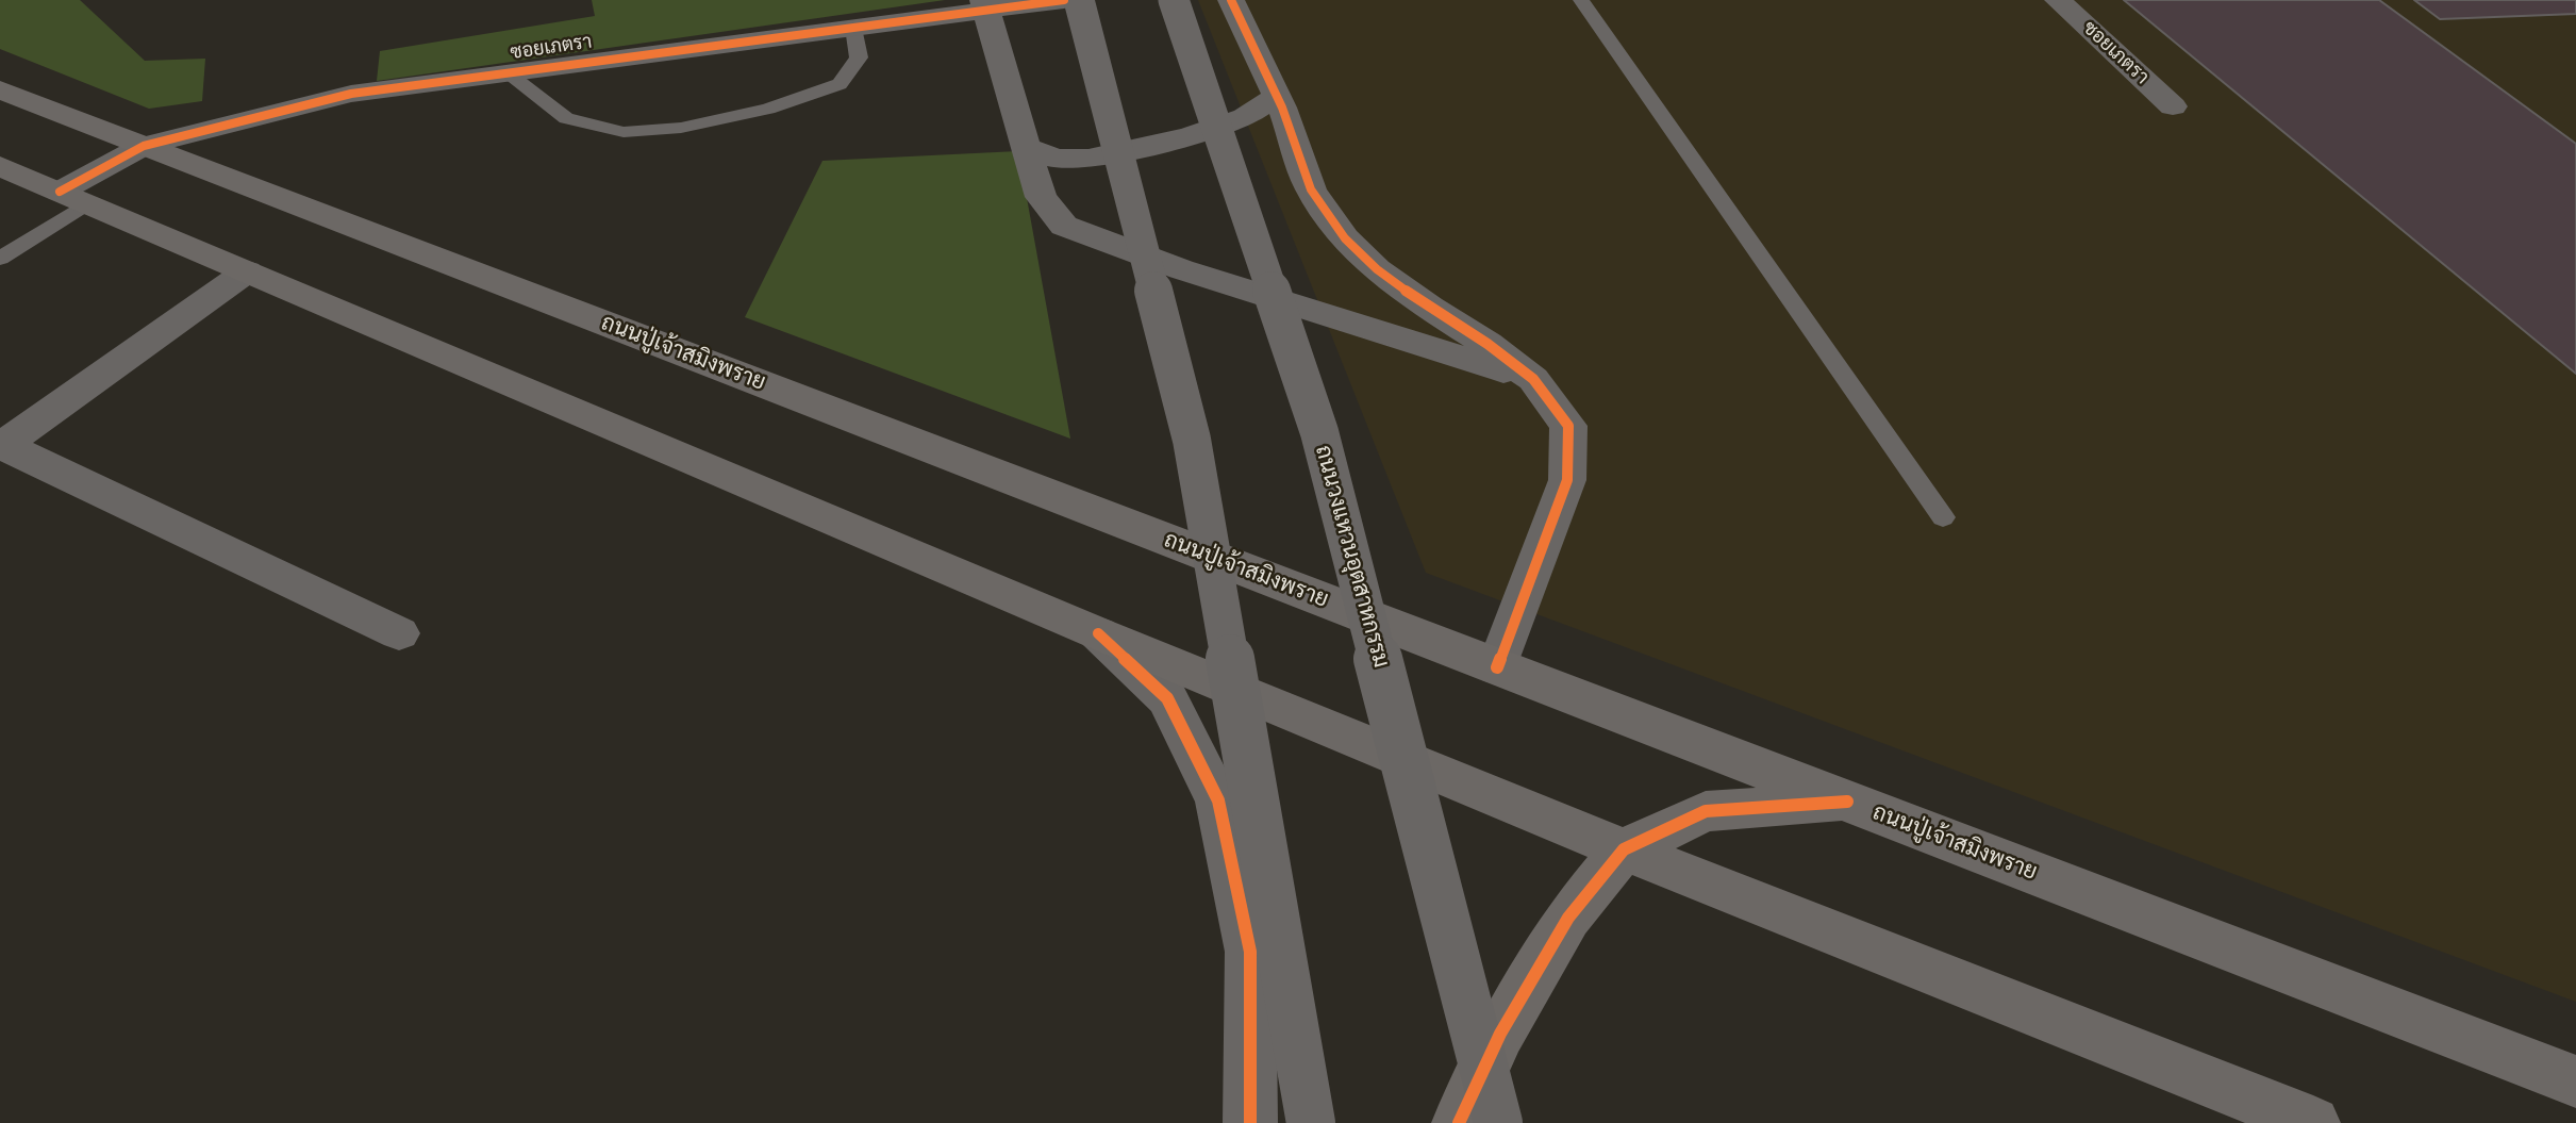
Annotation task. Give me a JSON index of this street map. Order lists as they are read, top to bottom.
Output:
{
  "streets": {
    "main road": ["ถนนปู่เจ้าสมิงพราย"],
    "street": ["ซอยเภตรา", "ถนนวงแหวนอุตสาหกรรม"]
  },
  "crossings": [
    ["ซอยเภตรา", "ถนนปู่เจ้าสมิงพราย"]
  ]
}
